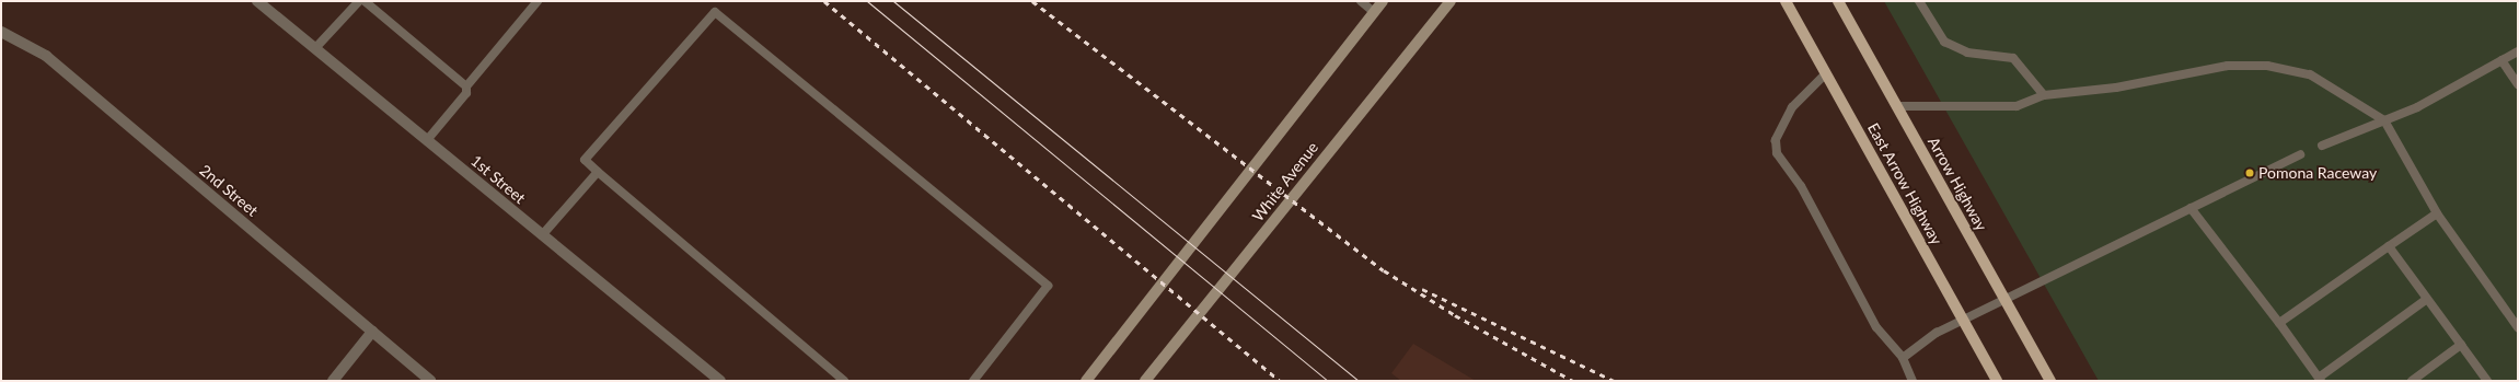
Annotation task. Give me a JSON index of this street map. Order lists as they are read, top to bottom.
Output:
{
  "streets": {
    "main road": ["White Avenue", "East Arrow Highway", "Arrow Highway"],
    "street": ["1st Street", "2nd Street"]
  },
  "places": ["Pomona Raceway"]
}
